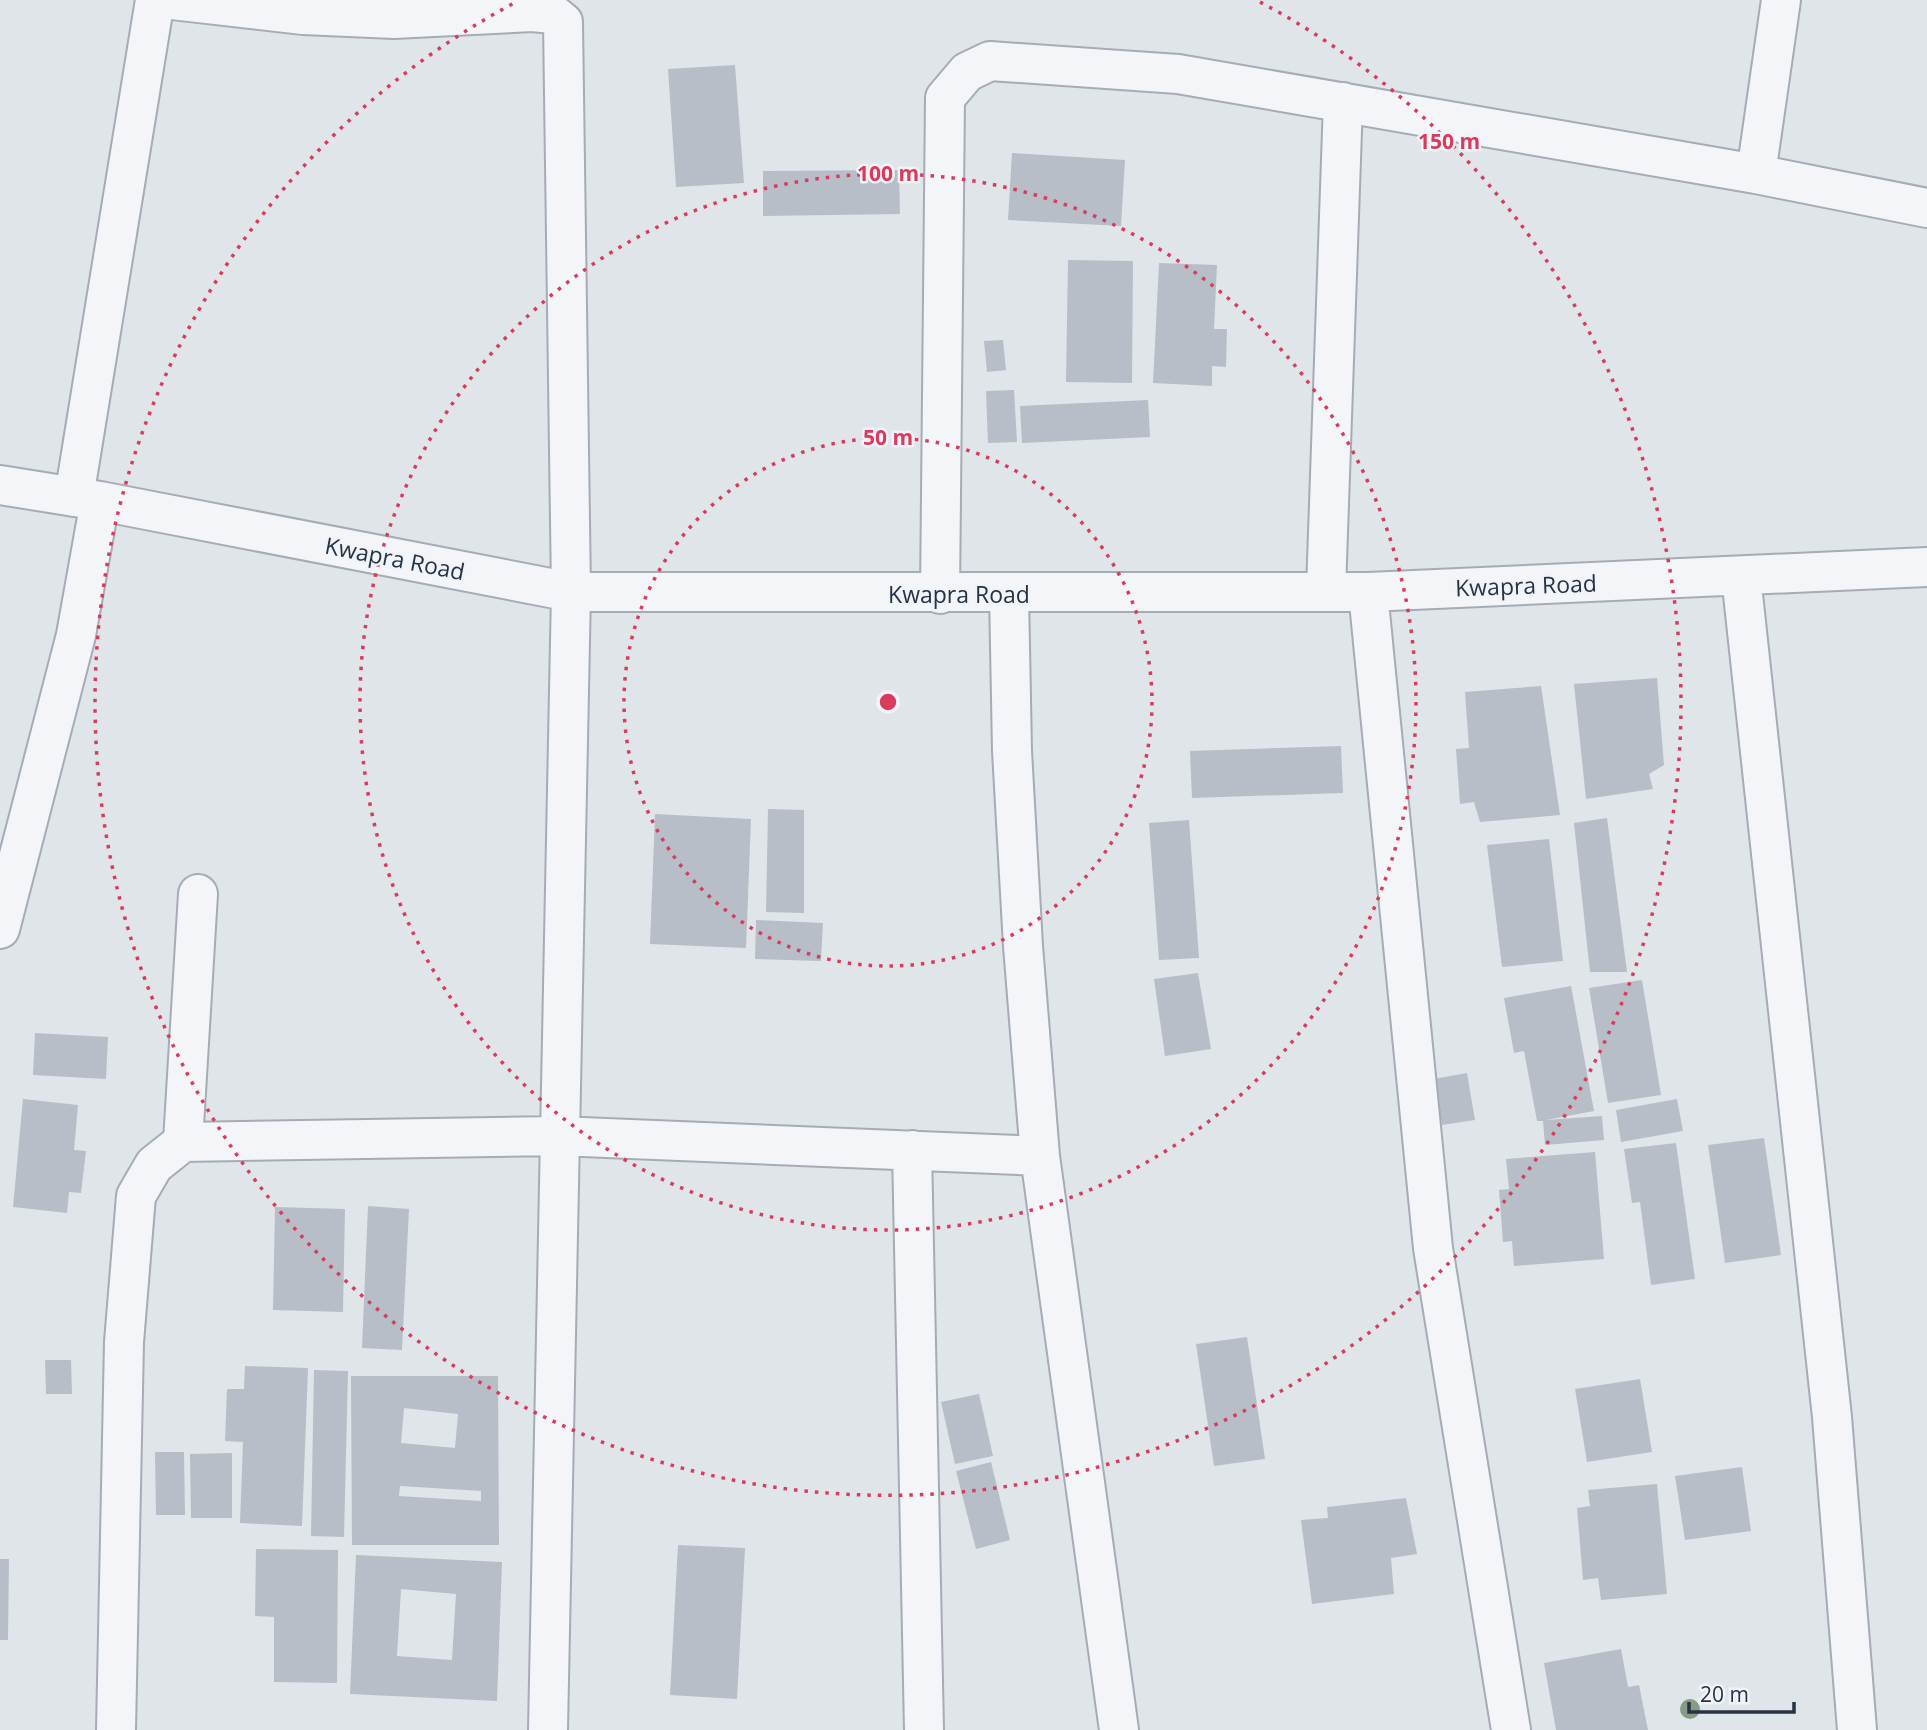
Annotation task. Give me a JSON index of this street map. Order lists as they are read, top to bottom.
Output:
{
  "streets": {
    "street": ["Kwapra Road"]
  },
  "scale_bar": "20 m",
  "rings": ["150 m", "100 m", "50 m"]
}
